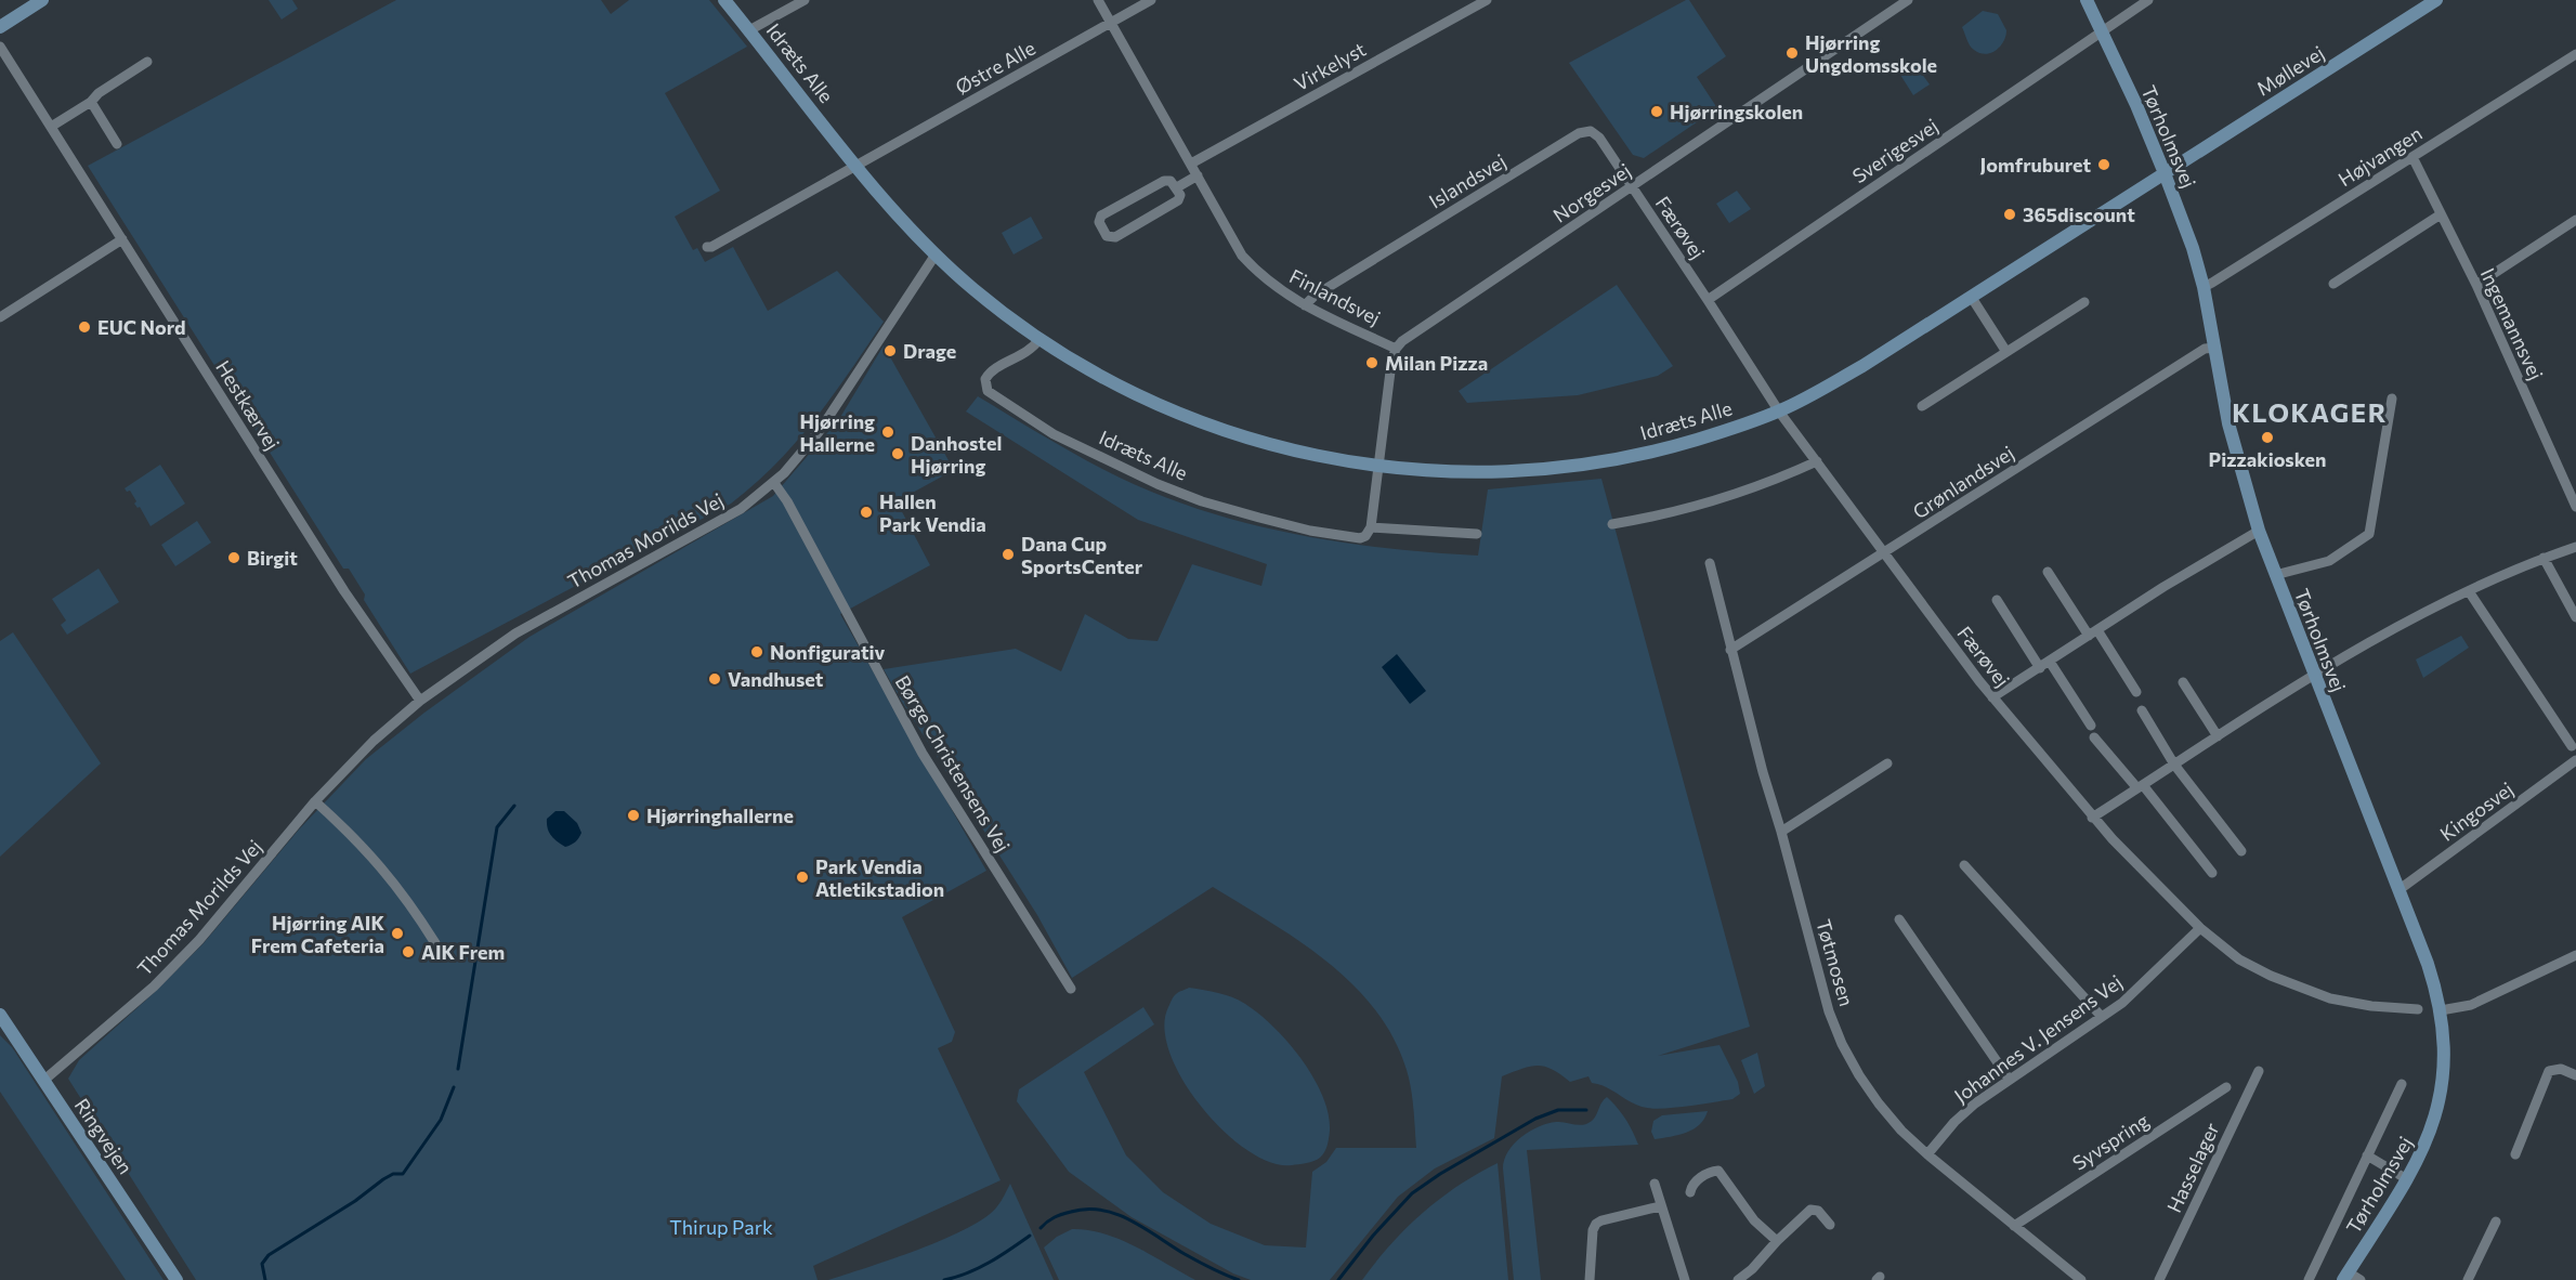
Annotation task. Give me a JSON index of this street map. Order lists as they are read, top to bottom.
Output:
{
  "streets": {
    "street": [
      "Idræts Alle",
      "Virkelyst",
      "Østre Alle",
      "Møllevej",
      "Tørholmsvej",
      "Sverigesvej",
      "Højvangen",
      "Islandsvej",
      "Norgesvej",
      "Færøvej",
      "Finlandsvej",
      "Ingemannsvej",
      "Hestkærvej",
      "Grønlandsvej",
      "Thomas Morilds Vej",
      "Børge Christensens Vej",
      "Kingosvej",
      "Tøtmosen",
      "Johannes V. Jensens Vej",
      "Ringvejen",
      "Syvspring",
      "Hasselager"
    ]
  },
  "crossings": [
    ["Idræts Alle", "Østre Alle"],
    ["Idræts Alle", "Møllevej"],
    ["Idræts Alle", "Tørholmsvej"],
    ["Idræts Alle", "Færøvej"],
    ["Idræts Alle", "Thomas Morilds Vej"],
    ["Virkelyst", "Finlandsvej"],
    ["Østre Alle", "Finlandsvej"],
    ["Møllevej", "Tørholmsvej"],
    ["Tørholmsvej", "Sverigesvej"],
    ["Tørholmsvej", "Højvangen"],
    ["Tørholmsvej", "Grønlandsvej"],
    ["Tørholmsvej", "Kingosvej"],
    ["Sverigesvej", "Færøvej"],
    ["Højvangen", "Ingemannsvej"],
    ["Islandsvej", "Norgesvej"],
    ["Islandsvej", "Færøvej"],
    ["Islandsvej", "Finlandsvej"],
    ["Norgesvej", "Færøvej"],
    ["Norgesvej", "Finlandsvej"],
    ["Færøvej", "Grønlandsvej"],
    ["Færøvej", "Johannes V. Jensens Vej"],
    ["Hestkærvej", "Thomas Morilds Vej"],
    ["Grønlandsvej", "Tøtmosen"],
    ["Thomas Morilds Vej", "Børge Christensens Vej"],
    ["Thomas Morilds Vej", "Ringvejen"],
    ["Tøtmosen", "Johannes V. Jensens Vej"],
    ["Tøtmosen", "Syvspring"]
  ],
  "districts": ["KLOKAGER"],
  "parks": ["Thirup Park"],
  "places": [
    "Hjørring Ungdomsskole",
    "Hjørringskolen",
    "Jomfruburet",
    "365discount",
    "EUC Nord",
    "Drage",
    "Milan Pizza",
    "Hjørring Hallerne",
    "Pizzakiosken",
    "Danhostel Hjørring",
    "Hallen Park Vendia",
    "Dana Cup SportsCenter",
    "Birgit",
    "Nonfigurativ",
    "Vandhuset",
    "Hjørringhallerne",
    "Park Vendia Atletikstadion",
    "Hjørring AIK Frem Cafeteria",
    "AIK Frem"
  ]
}
